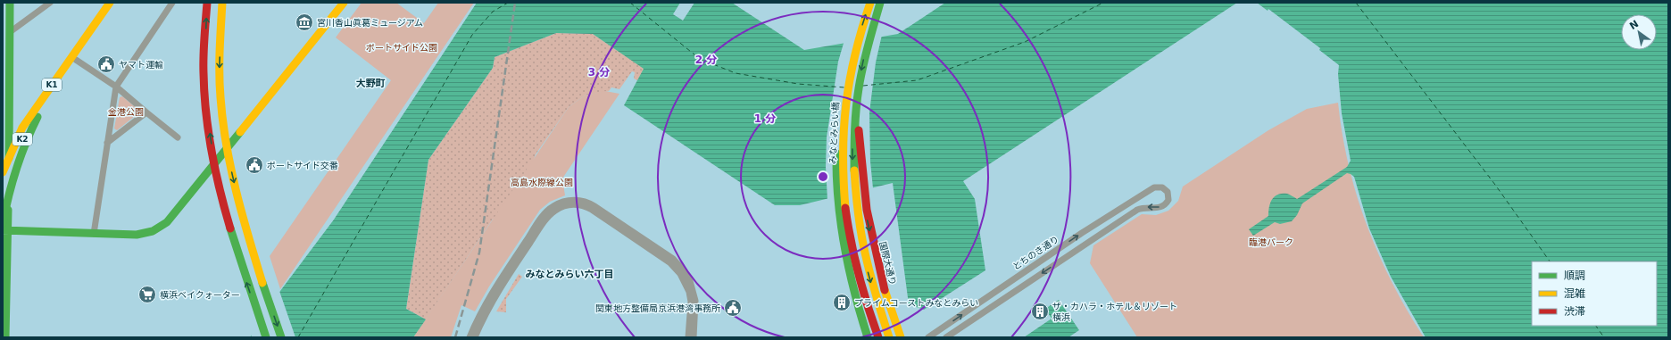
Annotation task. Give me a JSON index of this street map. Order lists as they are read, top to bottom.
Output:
{
  "streets": {
    "main road": [
      "K1",
      "みなとみらい橋",
      "K2",
      "国際大通り"
    ],
    "street": ["とちのき通り"]
  },
  "crossings": [
    ["K1", "K2"]
  ],
  "districts": ["大野町", "みなとみらい六丁目"],
  "parks": [
    "ポートサイド公園",
    "金港公園",
    "高島水際線公園",
    "臨港パーク"
  ],
  "places": {
    "museum": ["宮川香山眞葛ミュージアム"],
    "public building": ["ヤマト運輸", "ポートサイド交番", "関東地方整備局京浜港湾事務所"],
    "supermarket": ["横浜ベイクォーター"],
    "building": ["プライムコーストみなとみらい", "ザ・カハラ・ホテル＆リゾート 横浜"]
  },
  "legend": ["順調", "混雑", "渋滞"],
  "north": "top left",
  "rings": ["2 分", "3 分", "1 分"]
}
